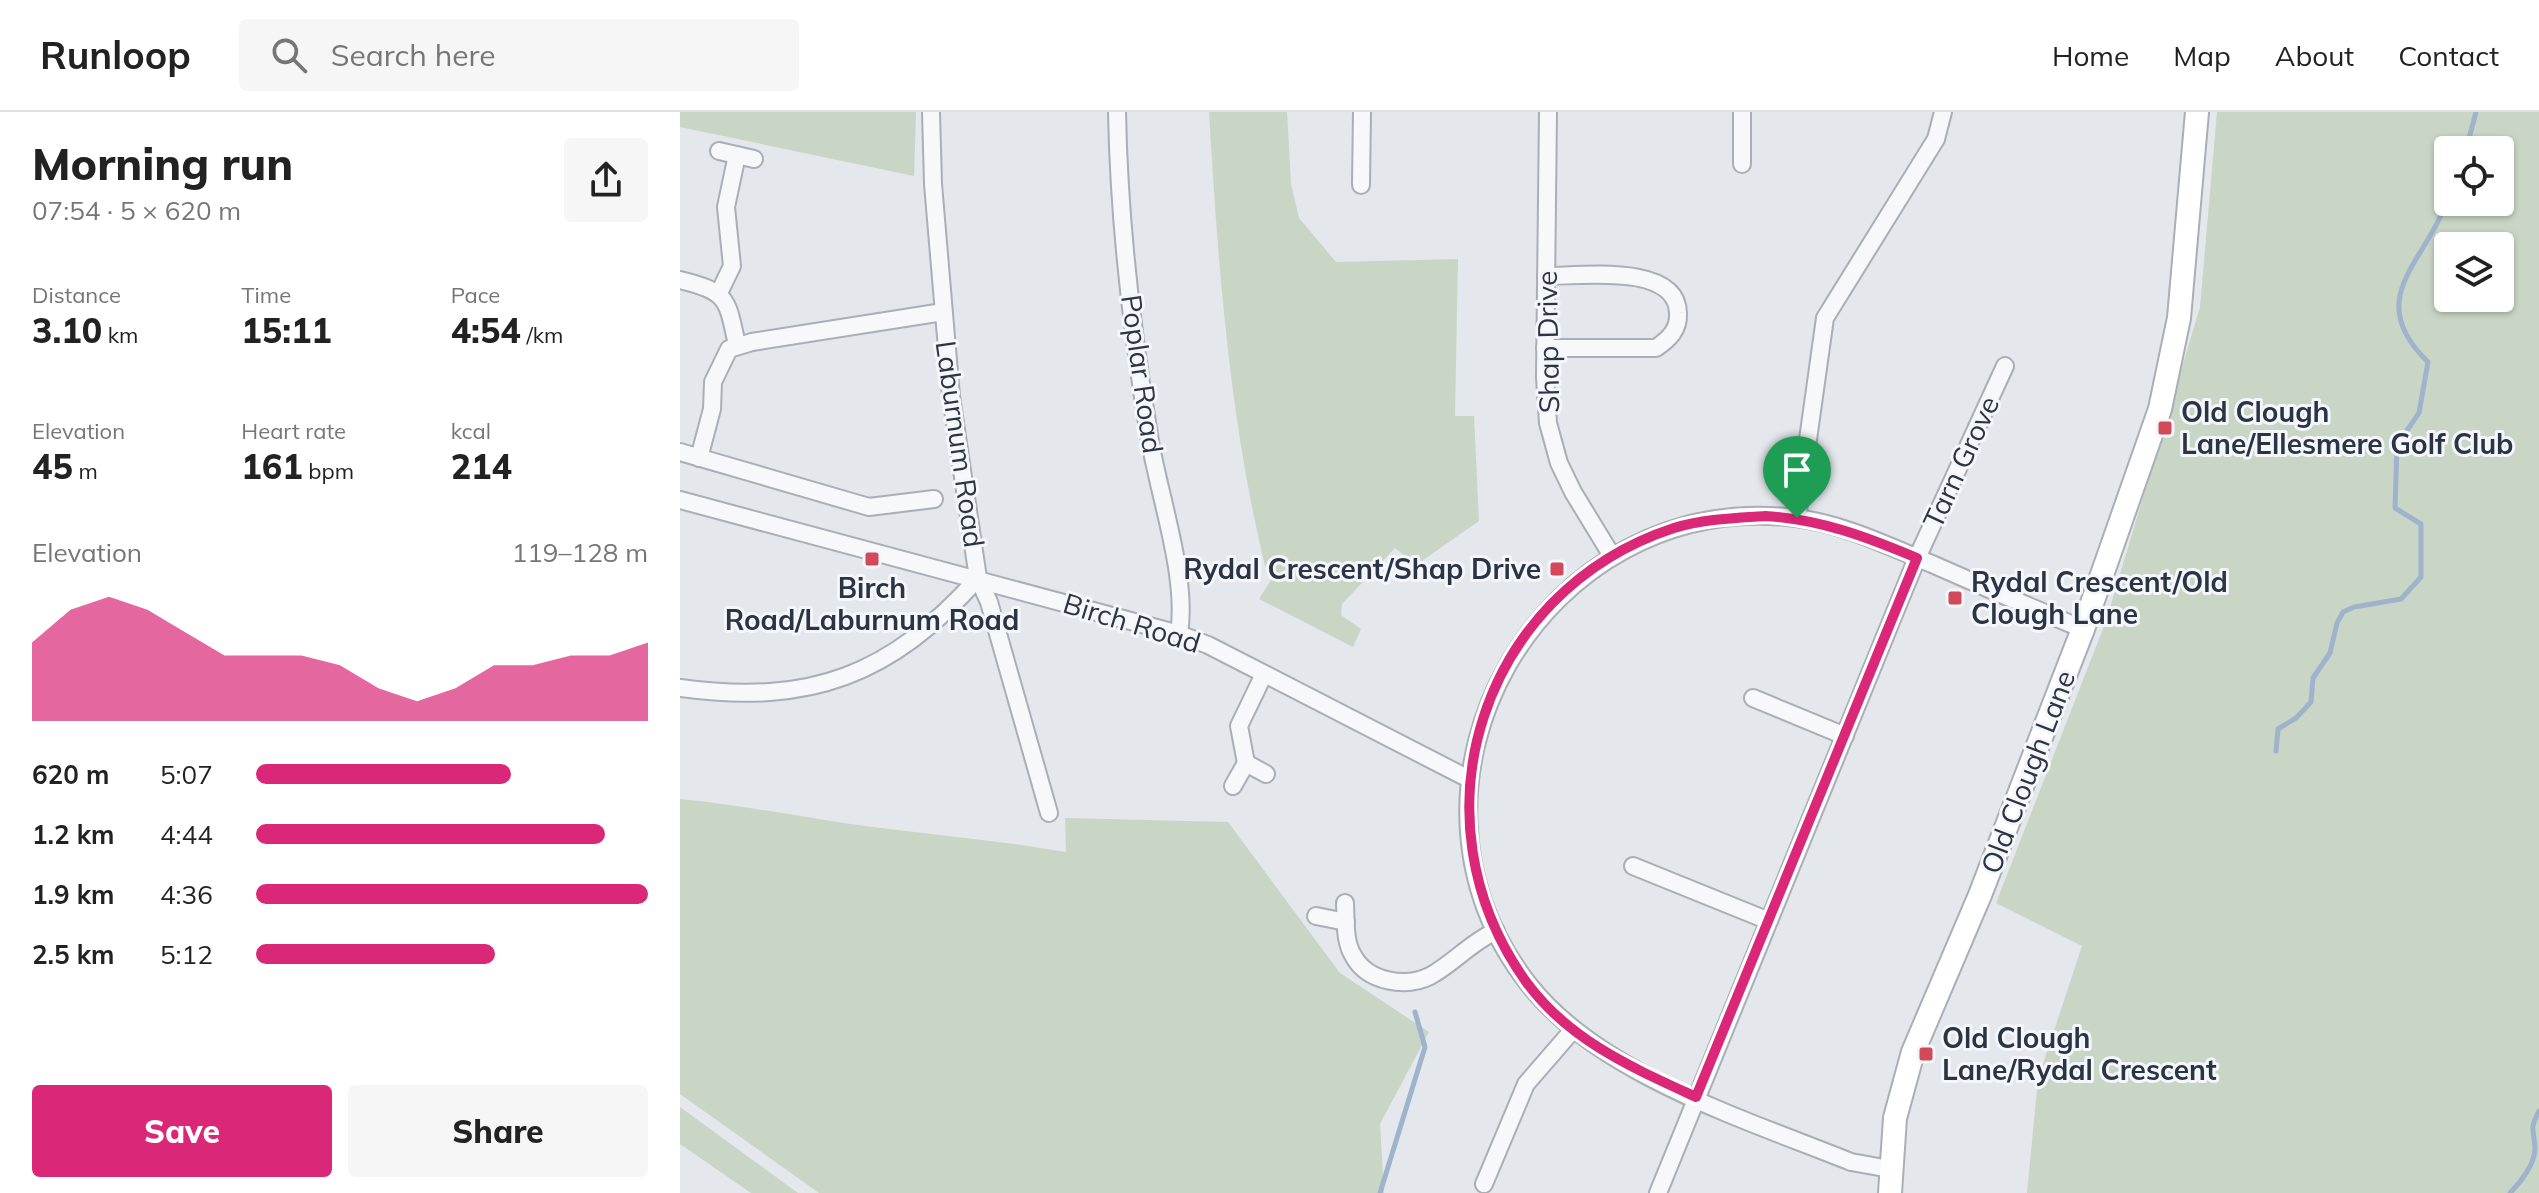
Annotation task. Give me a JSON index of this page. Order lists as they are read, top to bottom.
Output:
{
  "streets": {
    "street": [
      "Shap Drive",
      "Poplar Road",
      "Laburnum Road",
      "Tarn Grove",
      "Birch Road",
      "Old Clough Lane"
    ]
  },
  "crossings": [
    ["Poplar Road", "Birch Road"],
    ["Laburnum Road", "Birch Road"]
  ],
  "places": {
    "transit": [
      "Old Clough Lane/Ellesmere Golf Club",
      "Birch Road/Laburnum Road",
      "Rydal Crescent/Shap Drive",
      "Rydal Crescent/Old Clough Lane",
      "Old Clough Lane/Rydal Crescent"
    ]
  },
  "page": {
    "header": "Runloop",
    "search": "Search here",
    "nav": [
      "Home",
      "Map",
      "About",
      "Contact"
    ],
    "heading": ["Morning run", "07:54 · 5 × 620 m"],
    "stats": [
      ["Distance", "3.10 km"],
      ["Time", "15:11"],
      ["Pace", "4:54 /km"],
      ["Elevation", "45 m"],
      ["Heart rate", "161 bpm"],
      ["kcal", "214"]
    ],
    "chart": ["Elevation", "119–128 m"],
    "list": [
      {
        "name": "620 m",
        "note": "5:07"
      },
      {
        "name": "1.2 km",
        "note": "4:44"
      },
      {
        "name": "1.9 km",
        "note": "4:36"
      },
      {
        "name": "2.5 km",
        "note": "5:12"
      }
    ],
    "buttons": ["Save", "Share"]
  }
}
